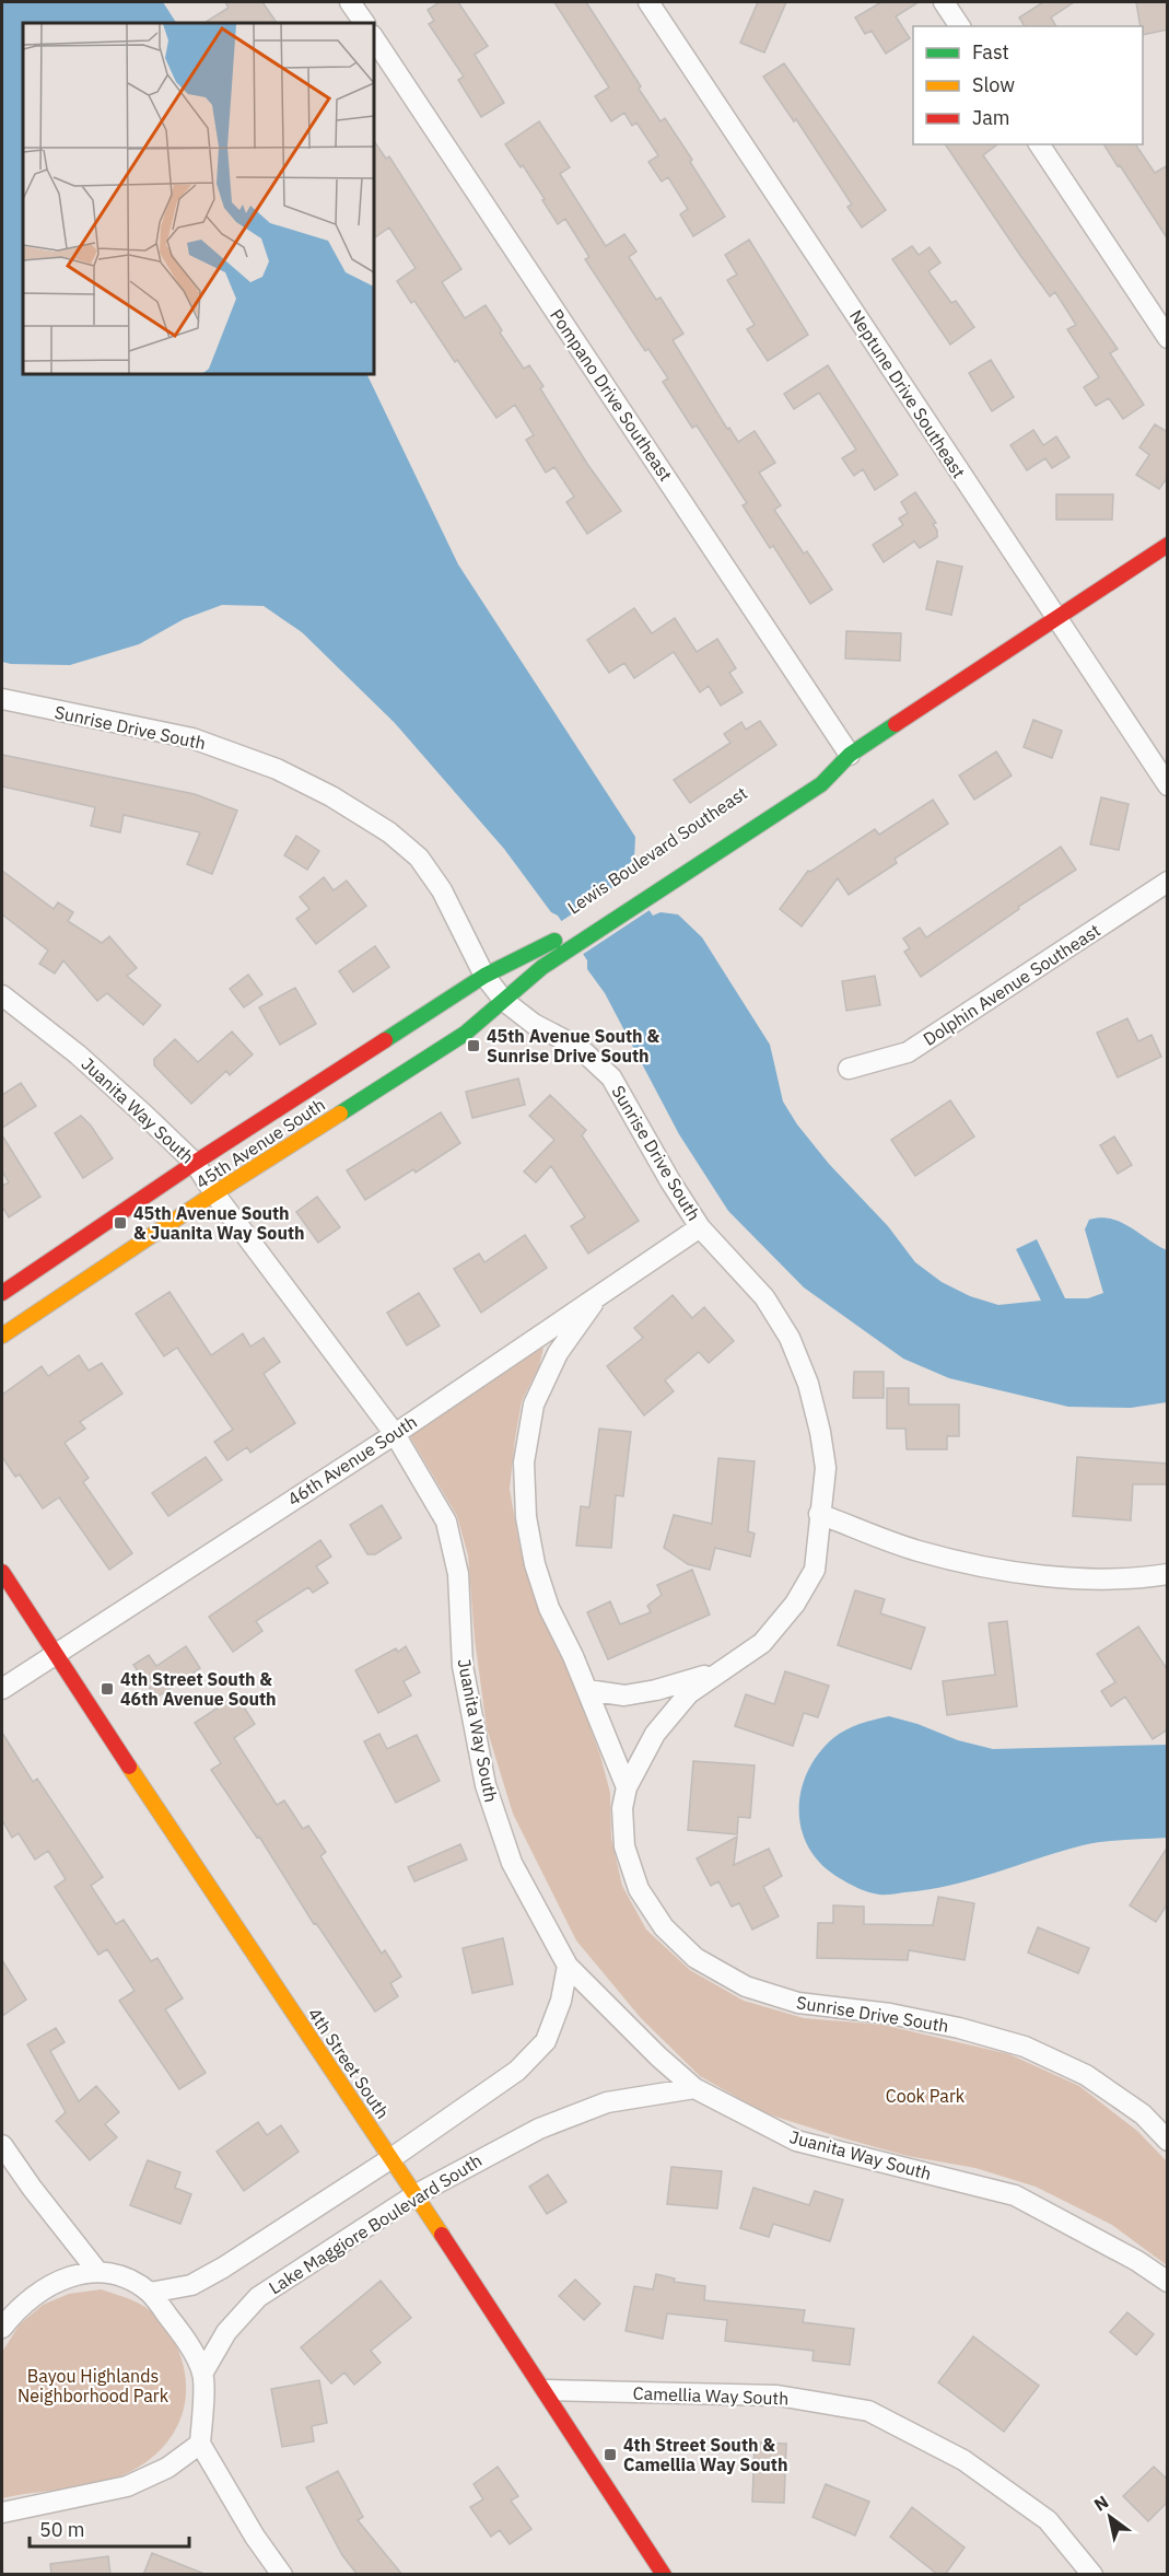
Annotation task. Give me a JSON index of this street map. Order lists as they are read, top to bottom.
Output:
{
  "streets": {
    "street": [
      "Neptune Drive Southeast",
      "Pompano Drive Southeast",
      "Sunrise Drive South",
      "Lewis Boulevard Southeast",
      "Dolphin Avenue Southeast",
      "Juanita Way South",
      "45th Avenue South",
      "46th Avenue South",
      "4th Street South",
      "Lake Maggiore Boulevard South",
      "Camellia Way South"
    ]
  },
  "crossings": [
    ["Neptune Drive Southeast", "Lewis Boulevard Southeast"],
    ["Pompano Drive Southeast", "Lewis Boulevard Southeast"],
    ["Sunrise Drive South", "Lewis Boulevard Southeast"],
    ["Sunrise Drive South", "45th Avenue South"],
    ["Sunrise Drive South", "46th Avenue South"],
    ["Lewis Boulevard Southeast", "45th Avenue South"],
    ["Juanita Way South", "45th Avenue South"],
    ["Juanita Way South", "46th Avenue South"],
    ["Juanita Way South", "Lake Maggiore Boulevard South"],
    ["46th Avenue South", "4th Street South"],
    ["4th Street South", "Lake Maggiore Boulevard South"],
    ["4th Street South", "Camellia Way South"]
  ],
  "parks": ["Cook Park", "Bayou Highlands Neighborhood Park"],
  "places": {
    "transit": [
      "45th Avenue South & Sunrise Drive South",
      "45th Avenue South & Juanita Way South",
      "4th Street South & 46th Avenue South",
      "4th Street South & Camellia Way South"
    ]
  },
  "legend": ["Fast", "Slow", "Jam"],
  "scale_bar": "50 m",
  "north": "top left"
}
